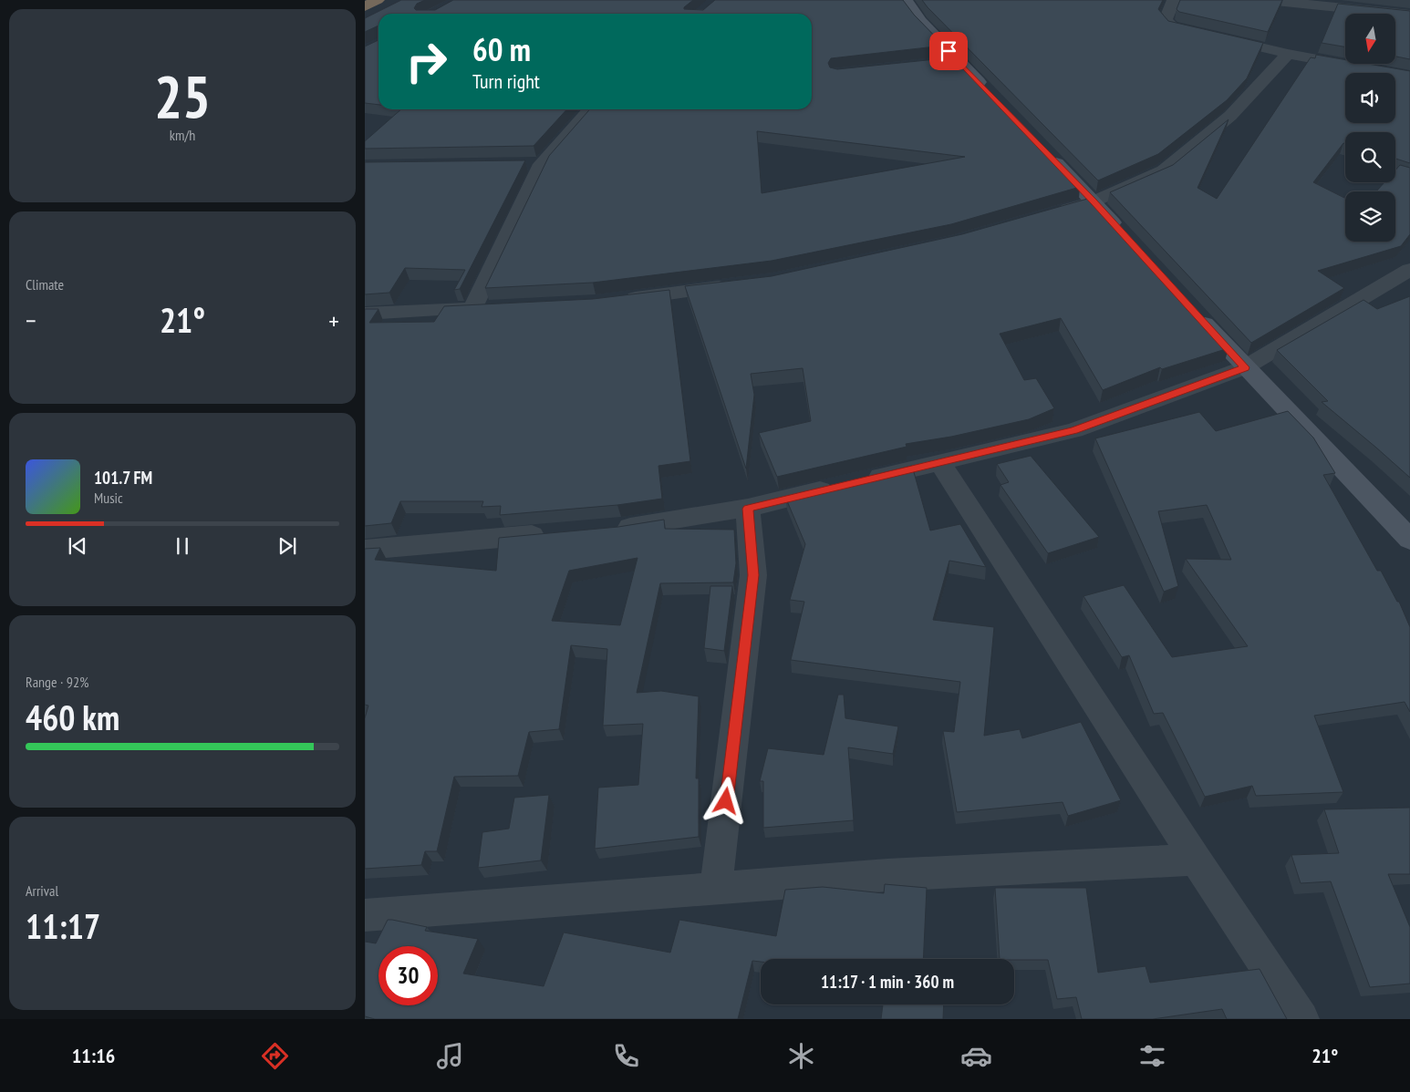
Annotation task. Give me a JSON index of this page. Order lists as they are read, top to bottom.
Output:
{
  "north": "bottom",
  "page": {
    "tile": [
      ["25", "km/h"],
      "Climate",
      ["Range · 92%", "460 km"],
      ["Arrival", "11:17"]
    ],
    "turn": ["60 m", "Turn right"],
    "heat": ["−", "21°", "+"],
    "song": ["101.7 FM", "Music"],
    "limit": "30",
    "trip": "11:17 · 1 min · 360 m",
    "tabs": ["11:16", "21°"]
  }
}
